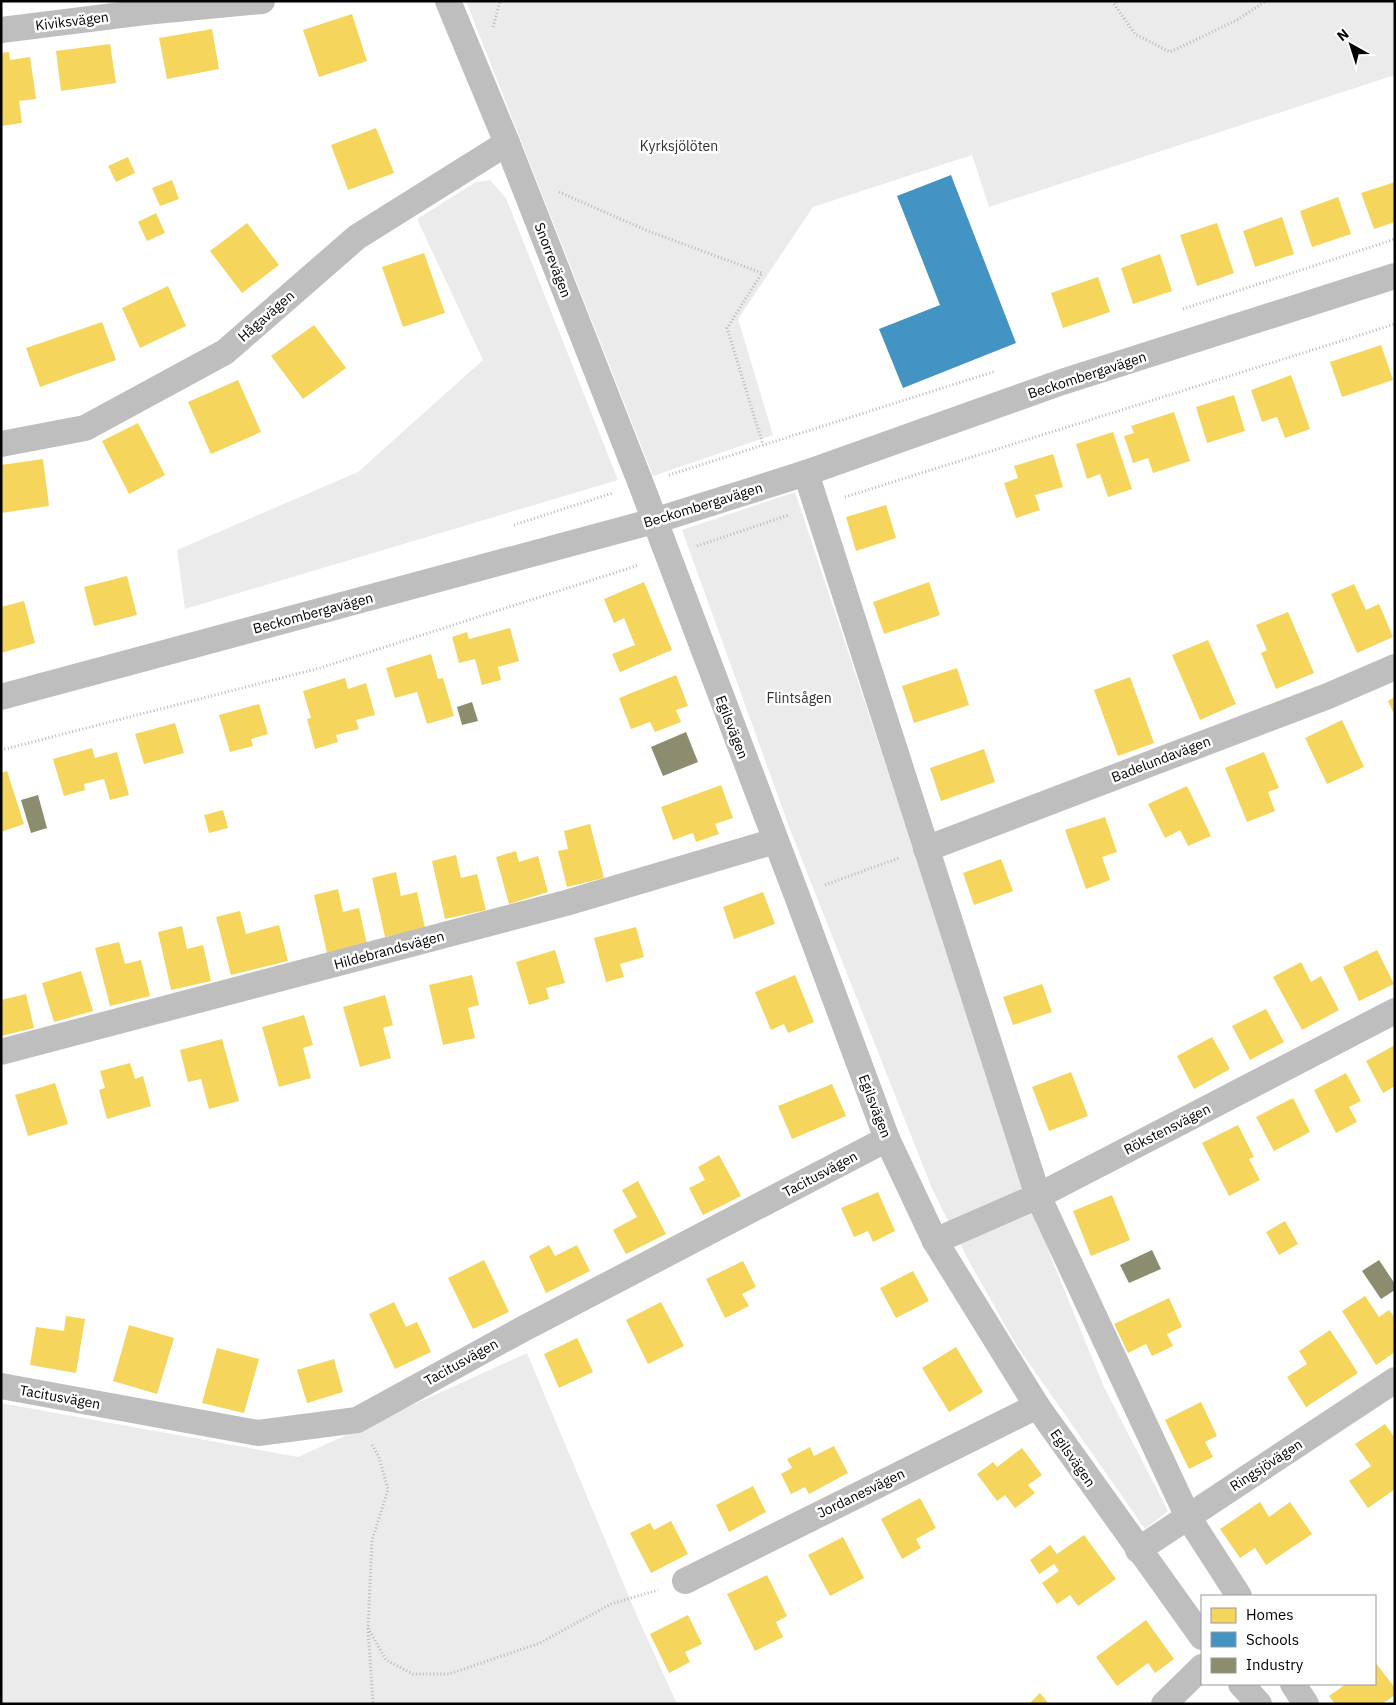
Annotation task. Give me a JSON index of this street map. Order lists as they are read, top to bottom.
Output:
{
  "streets": {
    "street": [
      "Kiviksvägen",
      "Snorrevägen",
      "Hågavägen",
      "Beckombergavägen",
      "Egilsvägen",
      "Badelundavägen",
      "Hildebrandsvägen",
      "Rökstensvägen",
      "Tacitusvägen",
      "Ringsjövägen",
      "Jordanesvägen"
    ]
  },
  "crossings": [
    ["Snorrevägen", "Hågavägen"],
    ["Snorrevägen", "Beckombergavägen"],
    ["Snorrevägen", "Egilsvägen"],
    ["Beckombergavägen", "Egilsvägen"],
    ["Egilsvägen", "Hildebrandsvägen"],
    ["Egilsvägen", "Rökstensvägen"],
    ["Egilsvägen", "Tacitusvägen"],
    ["Egilsvägen", "Ringsjövägen"],
    ["Egilsvägen", "Jordanesvägen"]
  ],
  "parks": ["Kyrksjölöten", "Flintsågen"],
  "legend": ["Homes", "Schools", "Industry"],
  "north": "top left"
}
